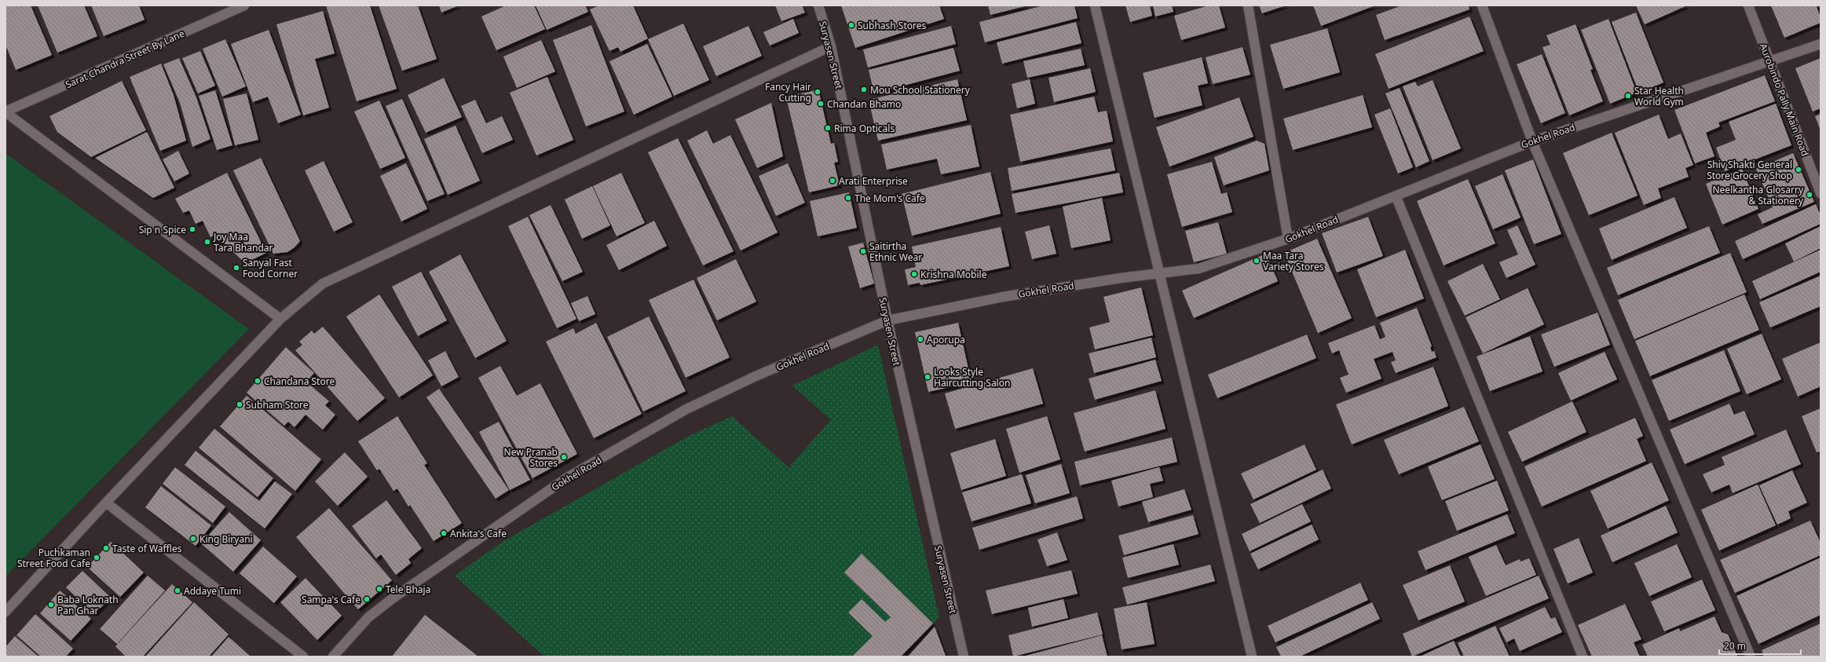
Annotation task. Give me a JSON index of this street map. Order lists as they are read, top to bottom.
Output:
{
  "streets": {
    "street": [
      "Suryasen Street",
      "Sarat Chandra Street By Lane",
      "Aurobindo Pally Main Road",
      "Gokhel Road"
    ]
  },
  "crossings": [
    ["Suryasen Street", "Gokhel Road"],
    ["Aurobindo Pally Main Road", "Gokhel Road"]
  ],
  "places": [
    "Subhash Stores",
    "Mou School Stationery",
    "Fancy Hair Cutting",
    "Star Health World Gym",
    "Chandan Bhamo",
    "Rima Opticals",
    "Shiv Shakti General Store Grocery Shop",
    "Arati Enterprise",
    "Neelkantha Glosarry & Stationery",
    "The Mom's Cafe",
    "Sip n Spice",
    "Joy Maa Tara Bhandar",
    "Saitirtha Ethnic Wear",
    "Maa Tara Variety Stores",
    "Sanyal Fast Food Corner",
    "Krishna Mobile",
    "Aporupa",
    "Looks Style Haircutting Salon",
    "Chandana Store",
    "Subham Store",
    "New Pranab Stores",
    "Ankita's Cafe",
    "King Biryani",
    "Taste of Waffles",
    "Puchkaman Street Food Cafe",
    "Tele Bhaja",
    "Addaye Tumi",
    "Sampa's Cafe",
    "Baba Loknath Pan Ghar"
  ],
  "scale_bar": "20 m"
}
